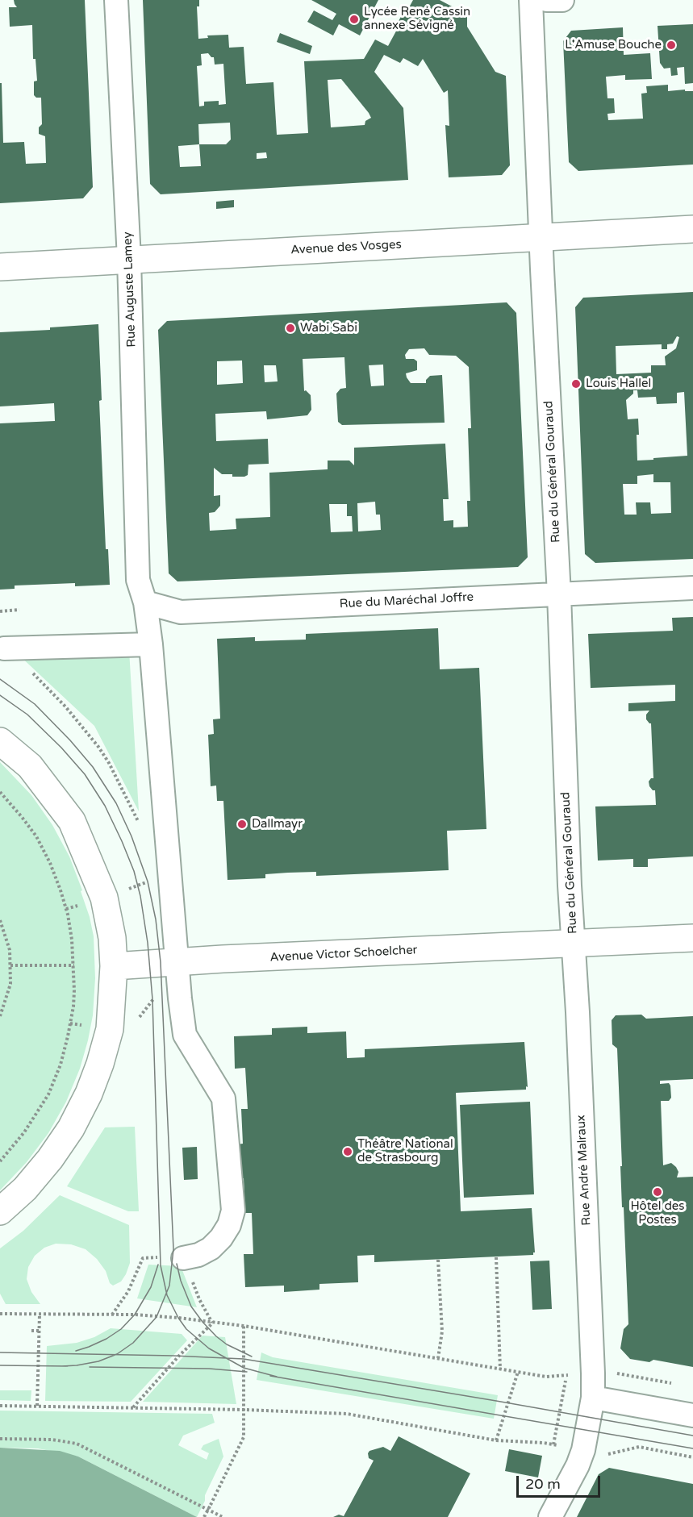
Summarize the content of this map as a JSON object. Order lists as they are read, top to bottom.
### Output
{
  "streets": {
    "street": [
      "Avenue des Vosges",
      "Rue Auguste Lamey",
      "Rue du Général Gouraud",
      "Rue du Maréchal Joffre",
      "Avenue Victor Schoelcher",
      "Rue André Malraux"
    ]
  },
  "crossings": [
    ["Avenue des Vosges", "Rue Auguste Lamey"],
    ["Avenue des Vosges", "Rue du Général Gouraud"],
    ["Rue Auguste Lamey", "Rue du Maréchal Joffre"],
    ["Rue du Général Gouraud", "Rue du Maréchal Joffre"],
    ["Rue du Général Gouraud", "Avenue Victor Schoelcher"],
    ["Rue du Général Gouraud", "Rue André Malraux"],
    ["Avenue Victor Schoelcher", "Rue André Malraux"]
  ],
  "places": [
    "Lycée René Cassin annexe Sévigné",
    "L'Amuse Bouche",
    "Wabi Sabi",
    "Louis Hallel",
    "Dallmayr",
    "Théâtre National de Strasbourg",
    "Hôtel des Postes"
  ],
  "scale_bar": "20 m"
}
